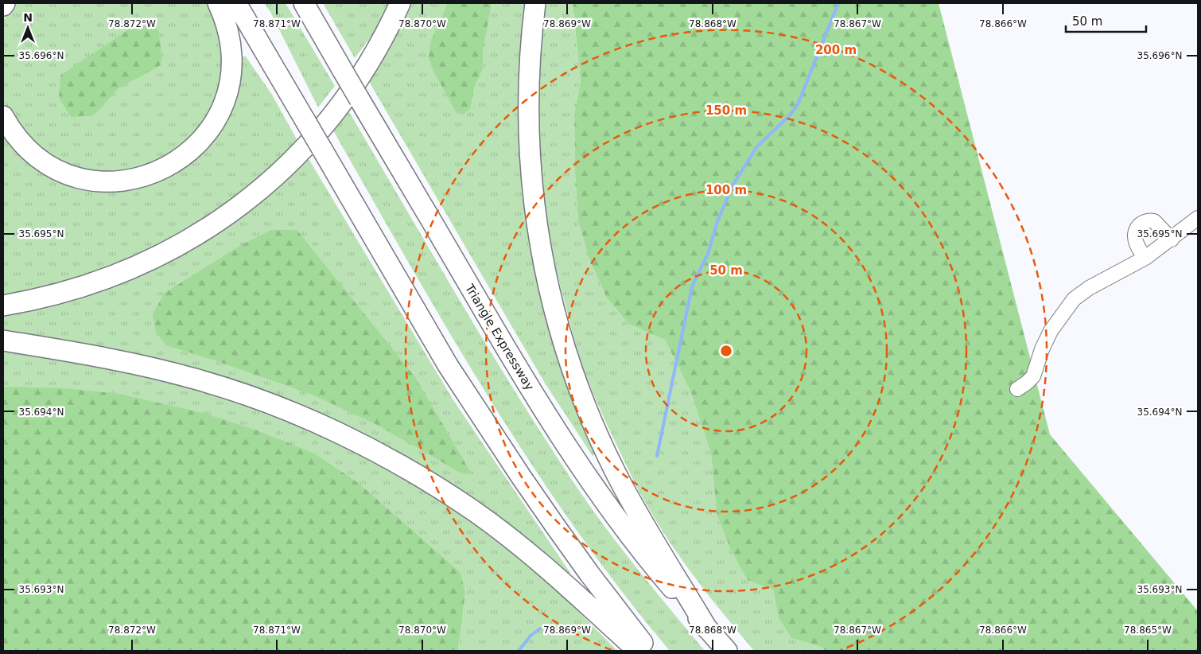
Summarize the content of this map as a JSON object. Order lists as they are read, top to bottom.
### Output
{
  "streets": {
    "highway": ["Triangle Expressway"]
  },
  "scale_bar": "50 m",
  "north": "top",
  "coordinates": [
    "78.872°W",
    "78.871°W",
    "78.870°W",
    "78.869°W",
    "78.868°W",
    "78.867°W",
    "78.866°W",
    "35.696°N",
    "35.695°N",
    "35.694°N",
    "35.693°N",
    "78.865°W"
  ],
  "rings": [
    "200 m",
    "150 m",
    "100 m",
    "50 m"
  ]
}
